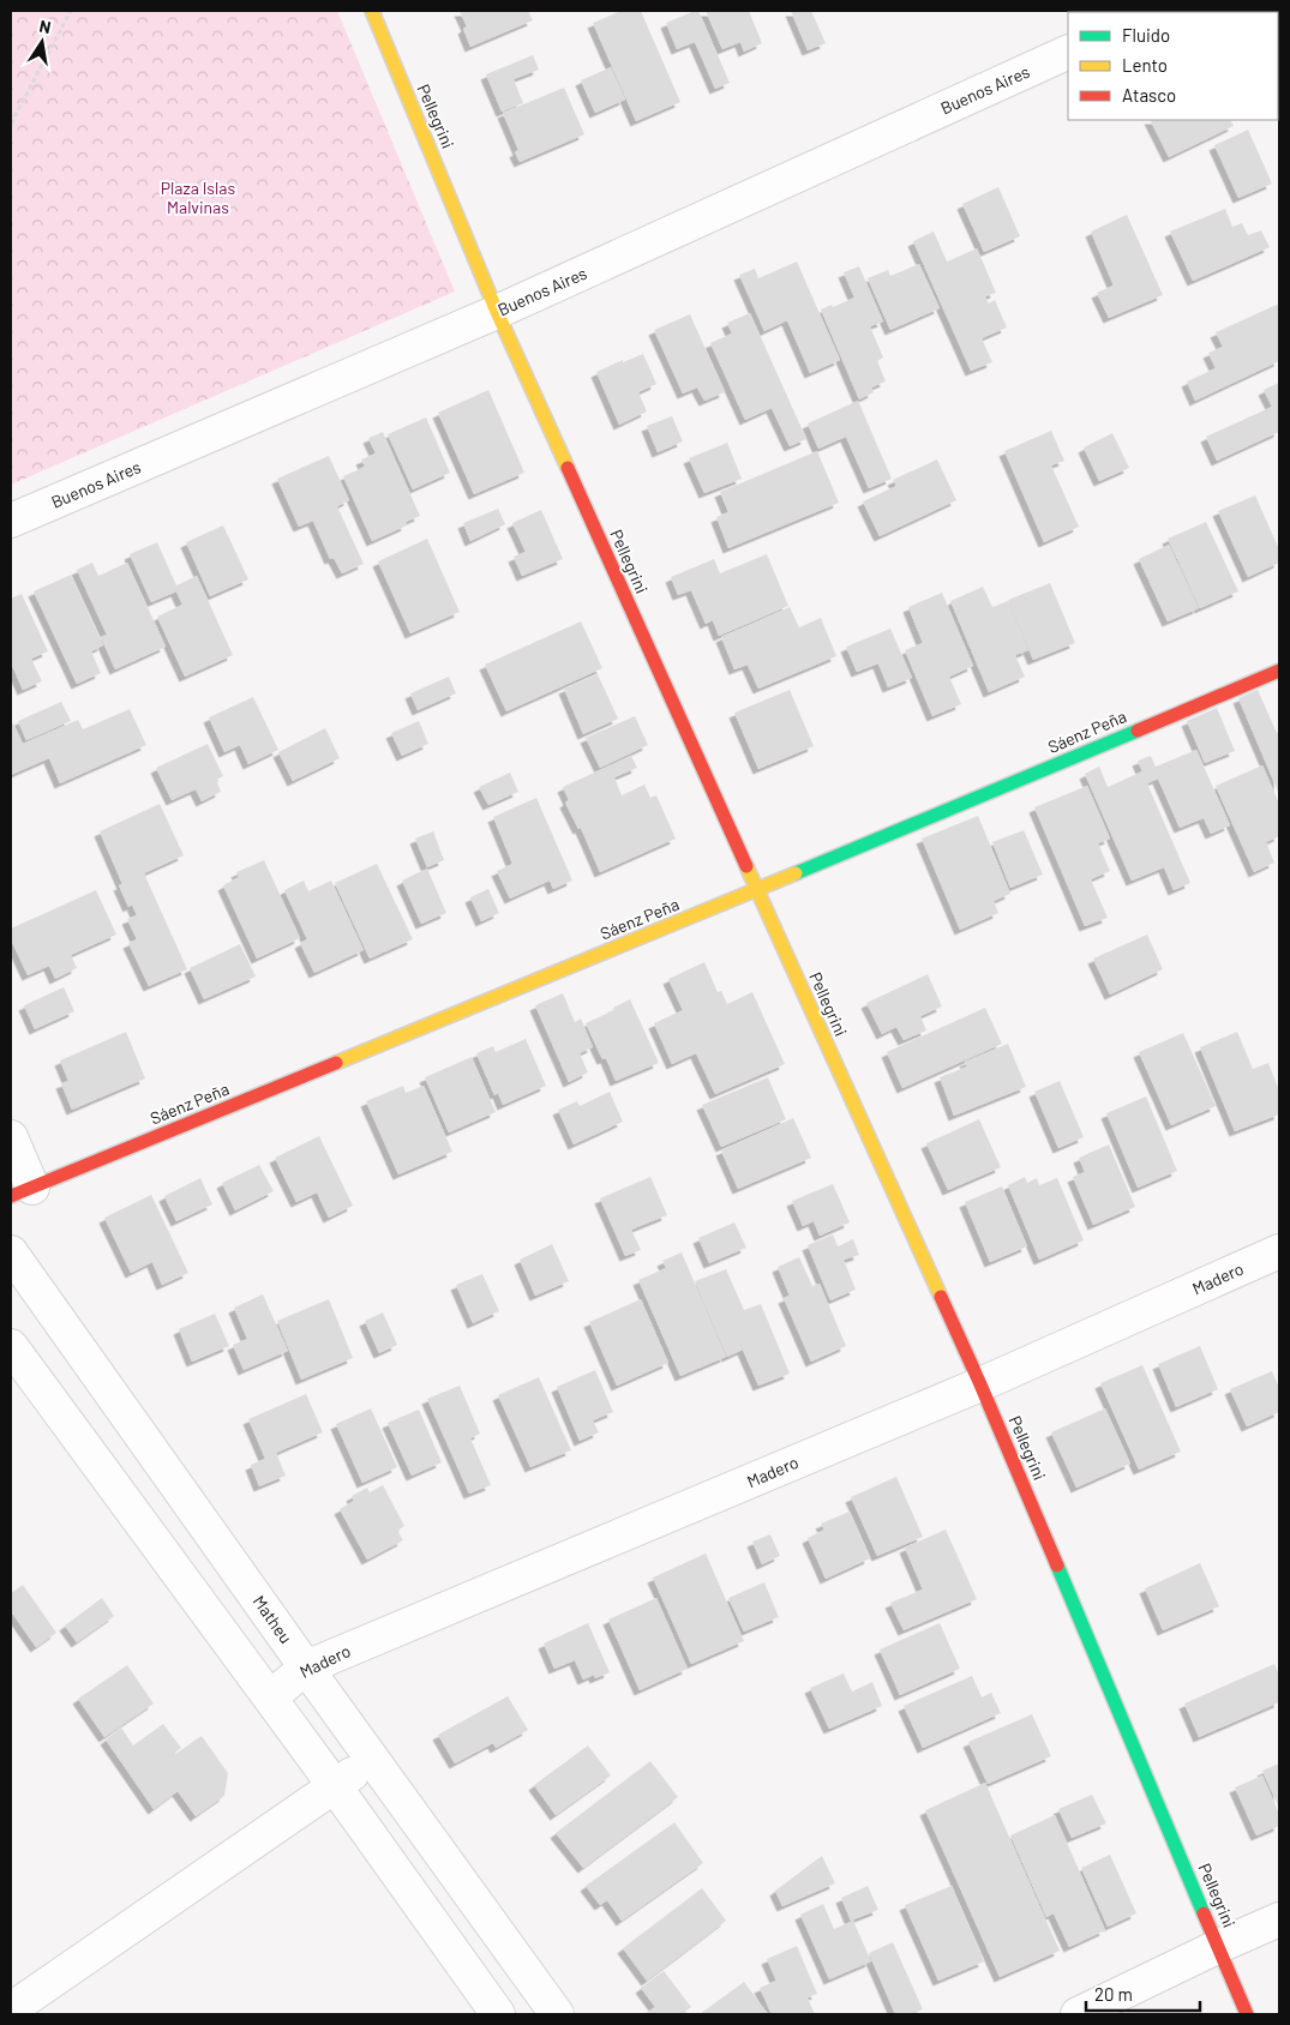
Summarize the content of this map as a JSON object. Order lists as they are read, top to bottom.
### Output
{
  "streets": {
    "street": [
      "Buenos Aires",
      "Pellegrini",
      "Sáenz Peña",
      "Madero",
      "Matheu"
    ]
  },
  "crossings": [
    ["Buenos Aires", "Pellegrini"],
    ["Pellegrini", "Sáenz Peña"],
    ["Pellegrini", "Madero"],
    ["Madero", "Matheu"]
  ],
  "parks": ["Plaza Islas Malvinas"],
  "legend": ["Fluido", "Lento", "Atasco"],
  "scale_bar": "20 m",
  "north": "top"
}
